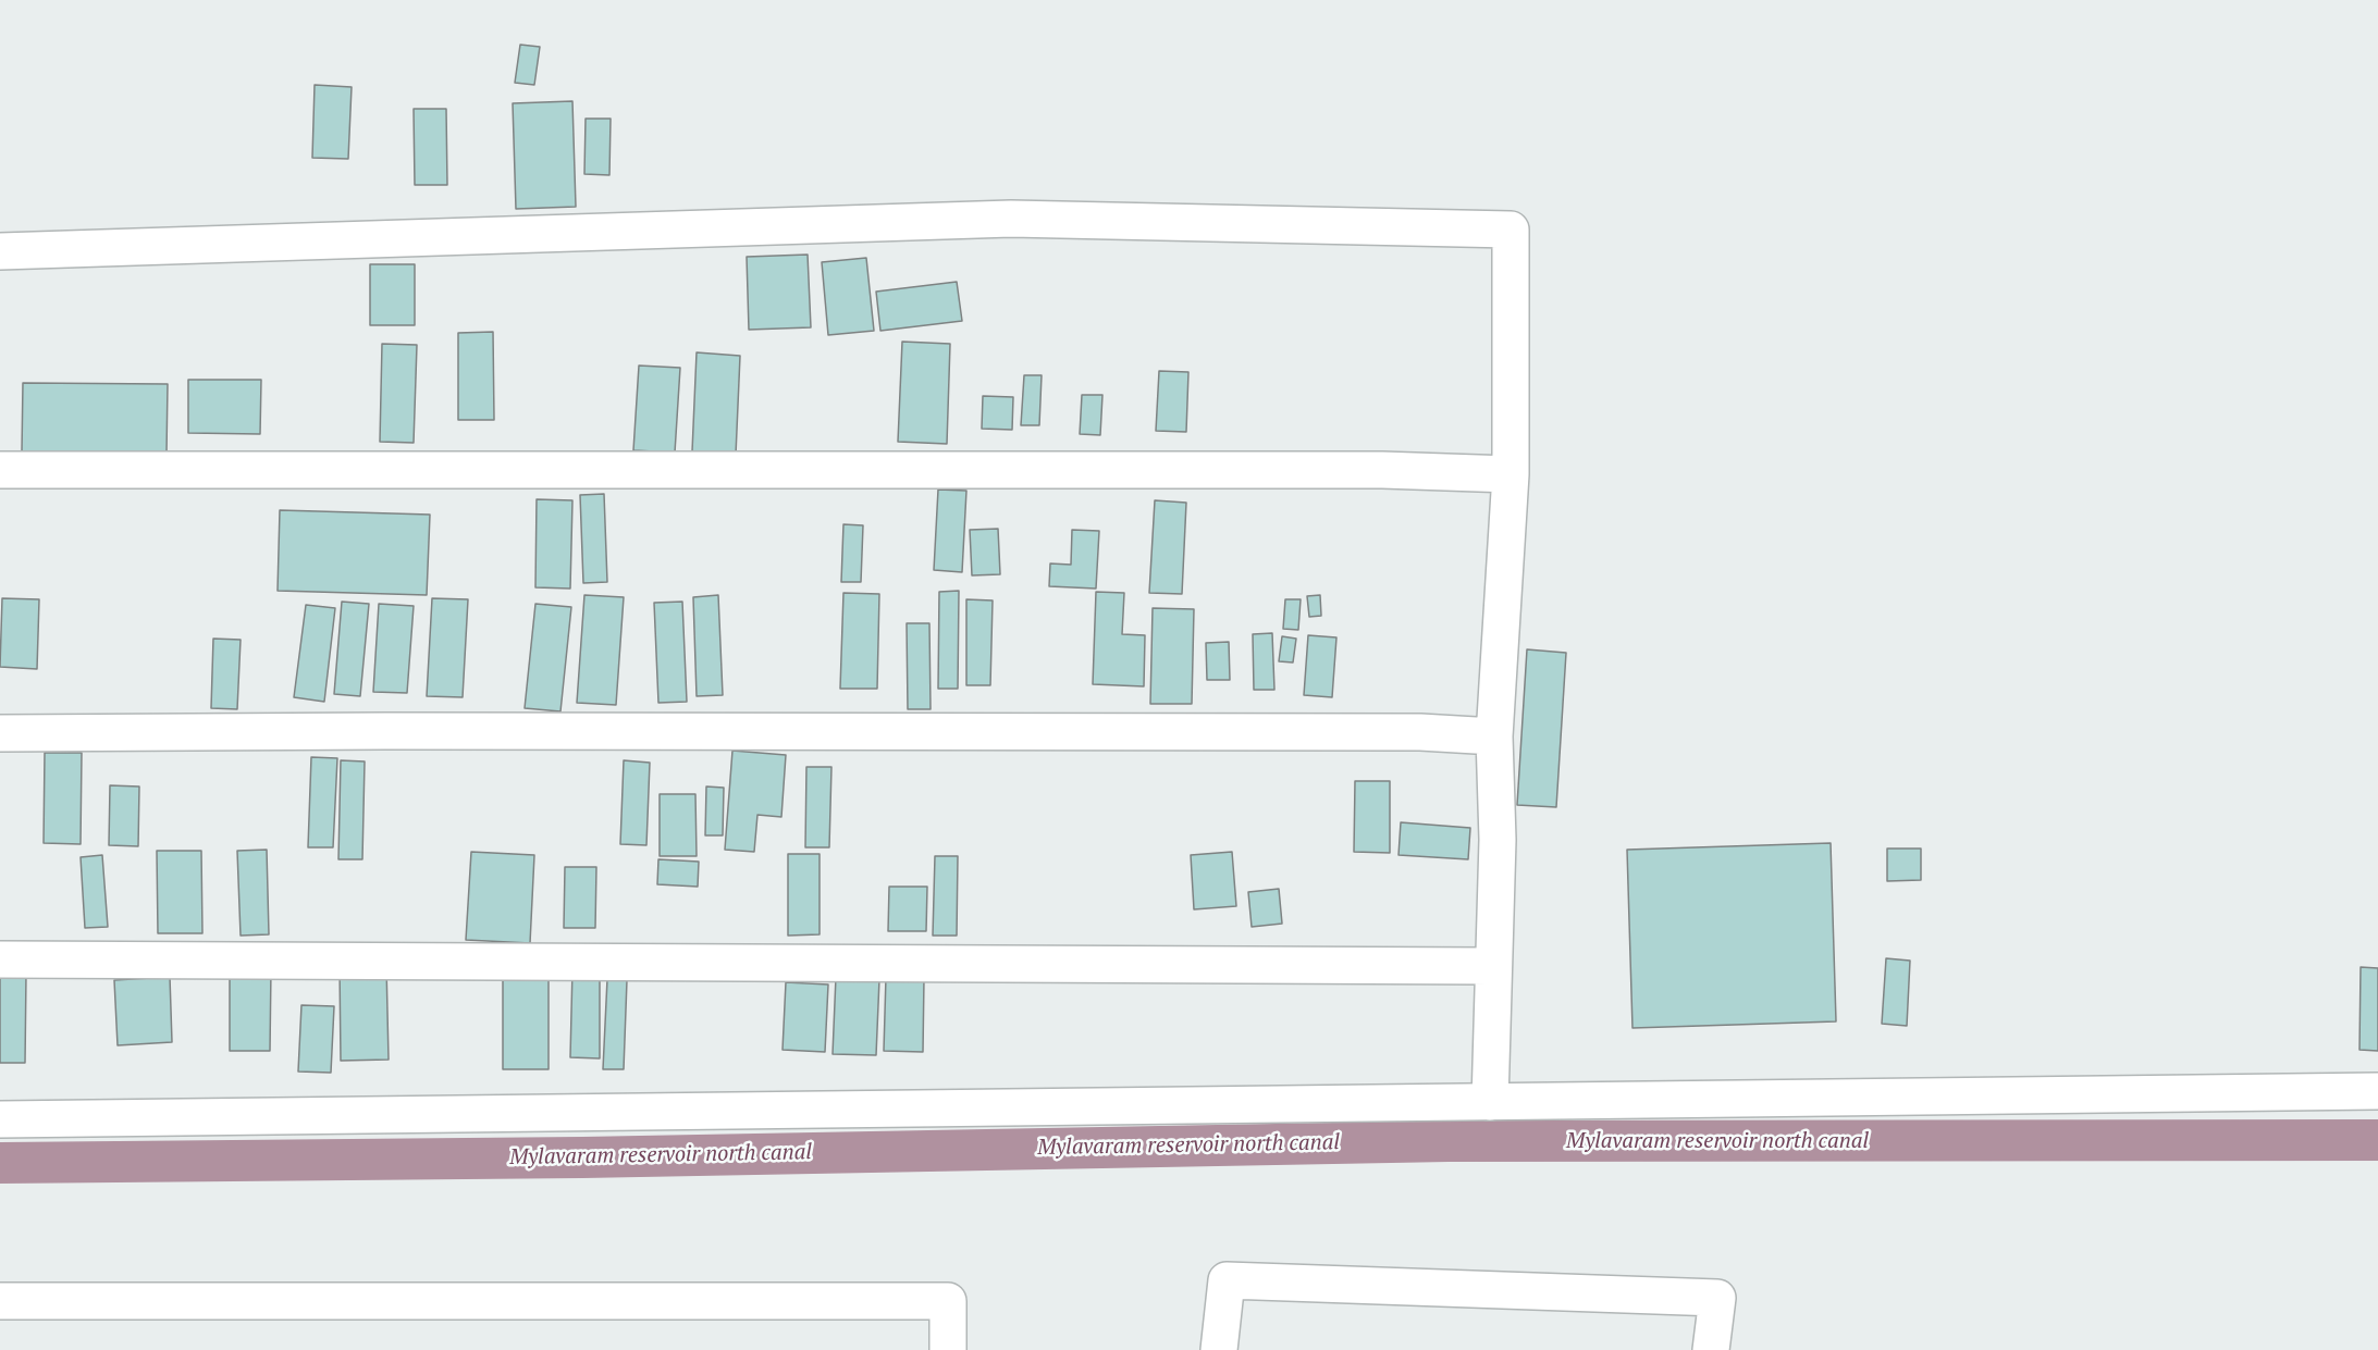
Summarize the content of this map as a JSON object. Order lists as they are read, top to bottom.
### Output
{
  "water": ["Mylavaram reservoir north canal"]
}
